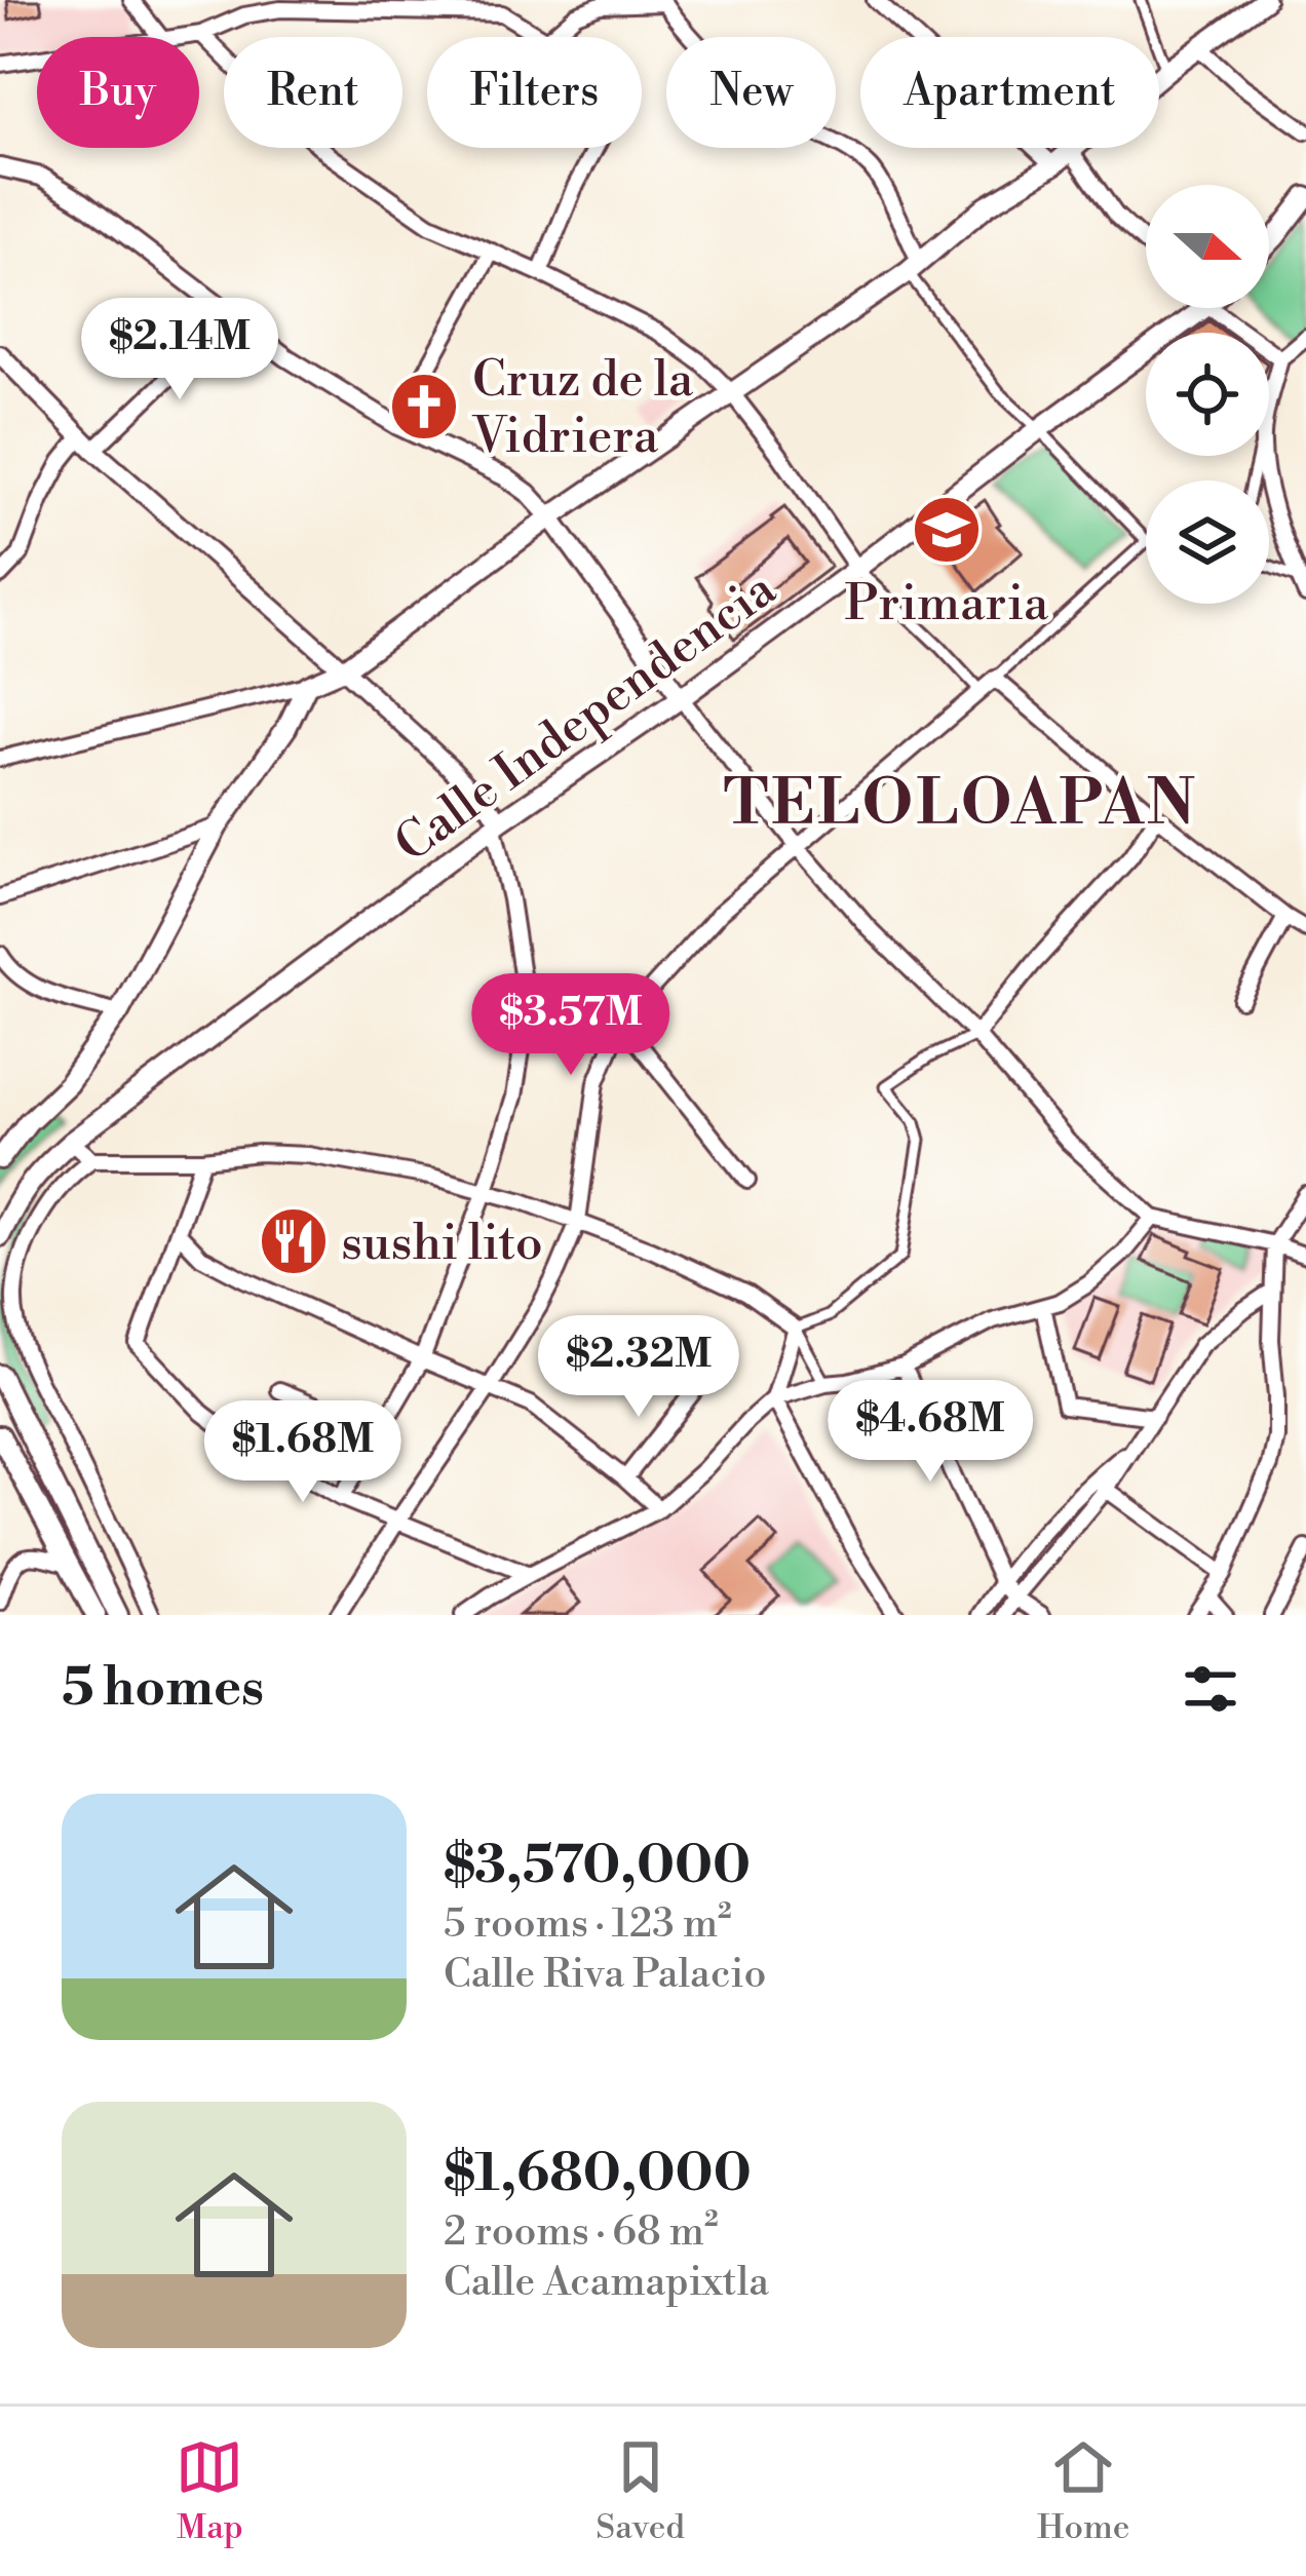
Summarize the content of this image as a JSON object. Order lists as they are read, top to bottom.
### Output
{
  "streets": {
    "main road": ["Calle Independencia"]
  },
  "districts": ["TELOLOAPAN"],
  "places": {
    "church": ["Cruz de la Vidriera"],
    "school or university": ["Primaria"],
    "restaurant": ["sushi lito"]
  },
  "north": "right",
  "page": {
    "chip": [
      "Buy",
      "Rent",
      "Filters",
      "New",
      "Apartment"
    ],
    "price": [
      "$2.14M",
      "$3.57M",
      "$2.32M",
      "$4.68M",
      "$1.68M"
    ],
    "heading": "5 homes",
    "list": [
      {
        "name": "$3,570,000",
        "note": "5 rooms · 123 m² · Calle Riva Palacio"
      },
      {
        "name": "$1,680,000",
        "note": "2 rooms · 68 m² · Calle Acamapixtla"
      }
    ],
    "tabs": ["Map", "Saved", "Home"]
  }
}
